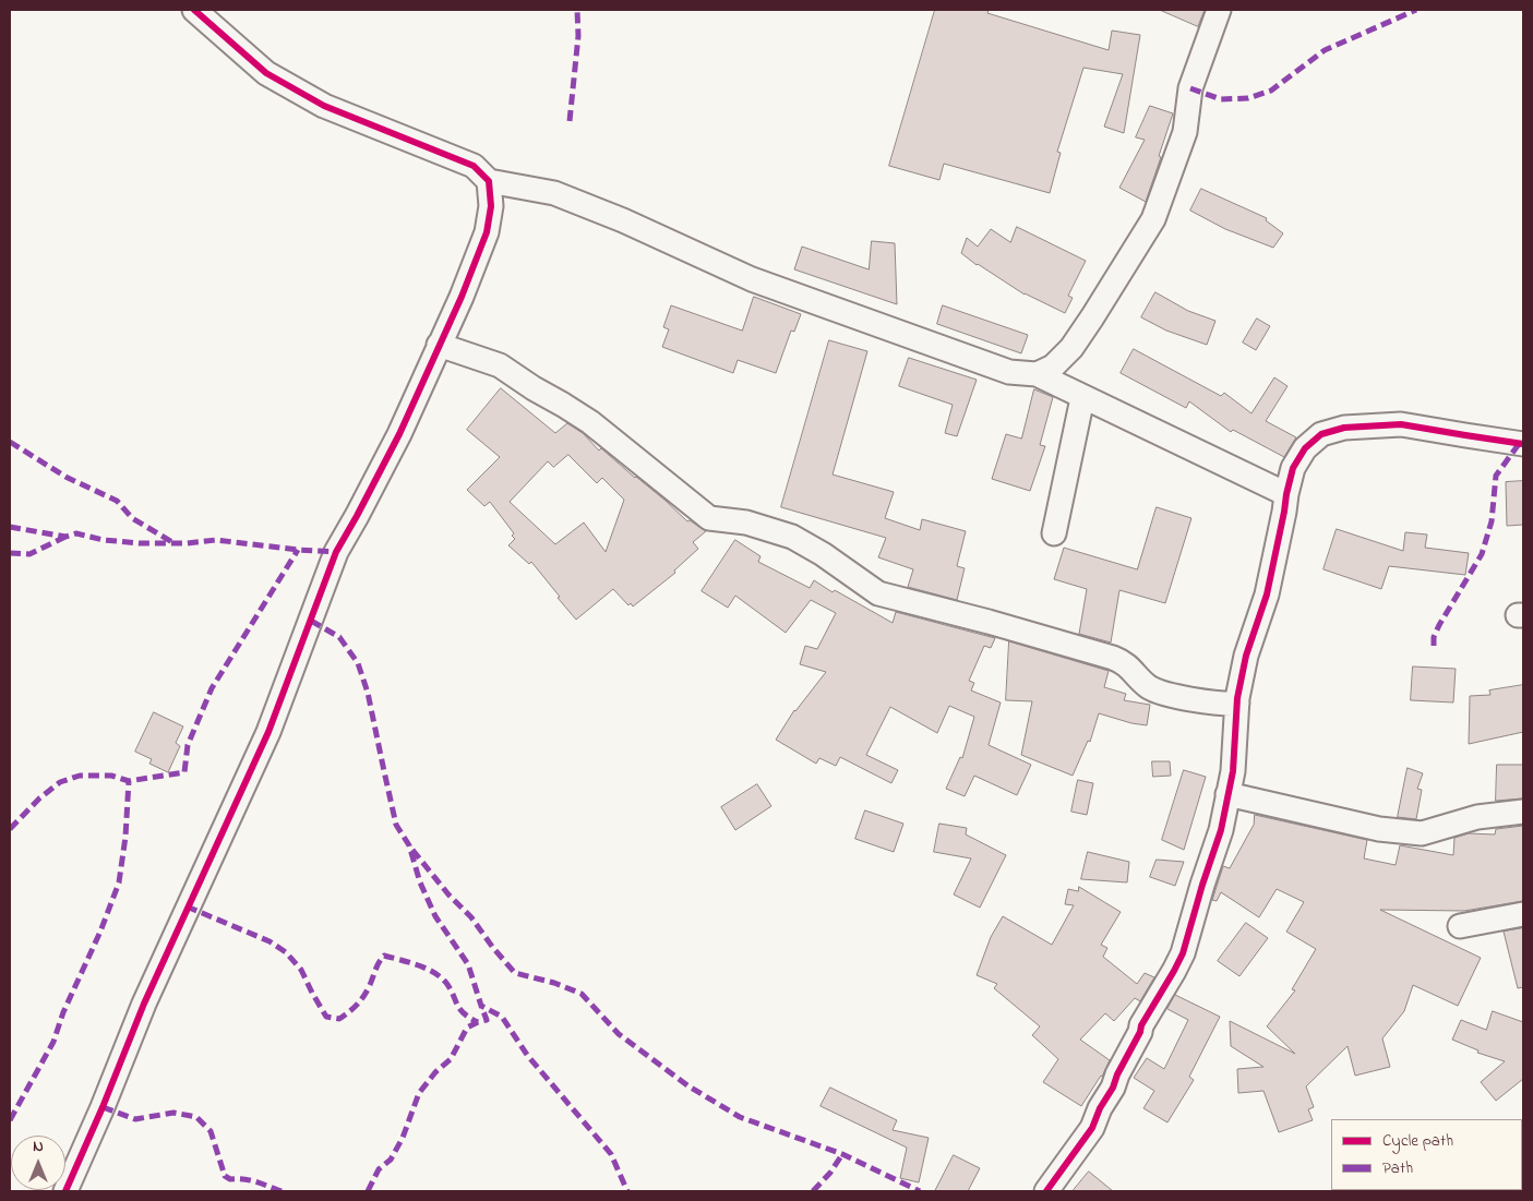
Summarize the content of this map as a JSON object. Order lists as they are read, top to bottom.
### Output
{
  "legend": ["Cycle path", "Path"],
  "north": "top"
}
